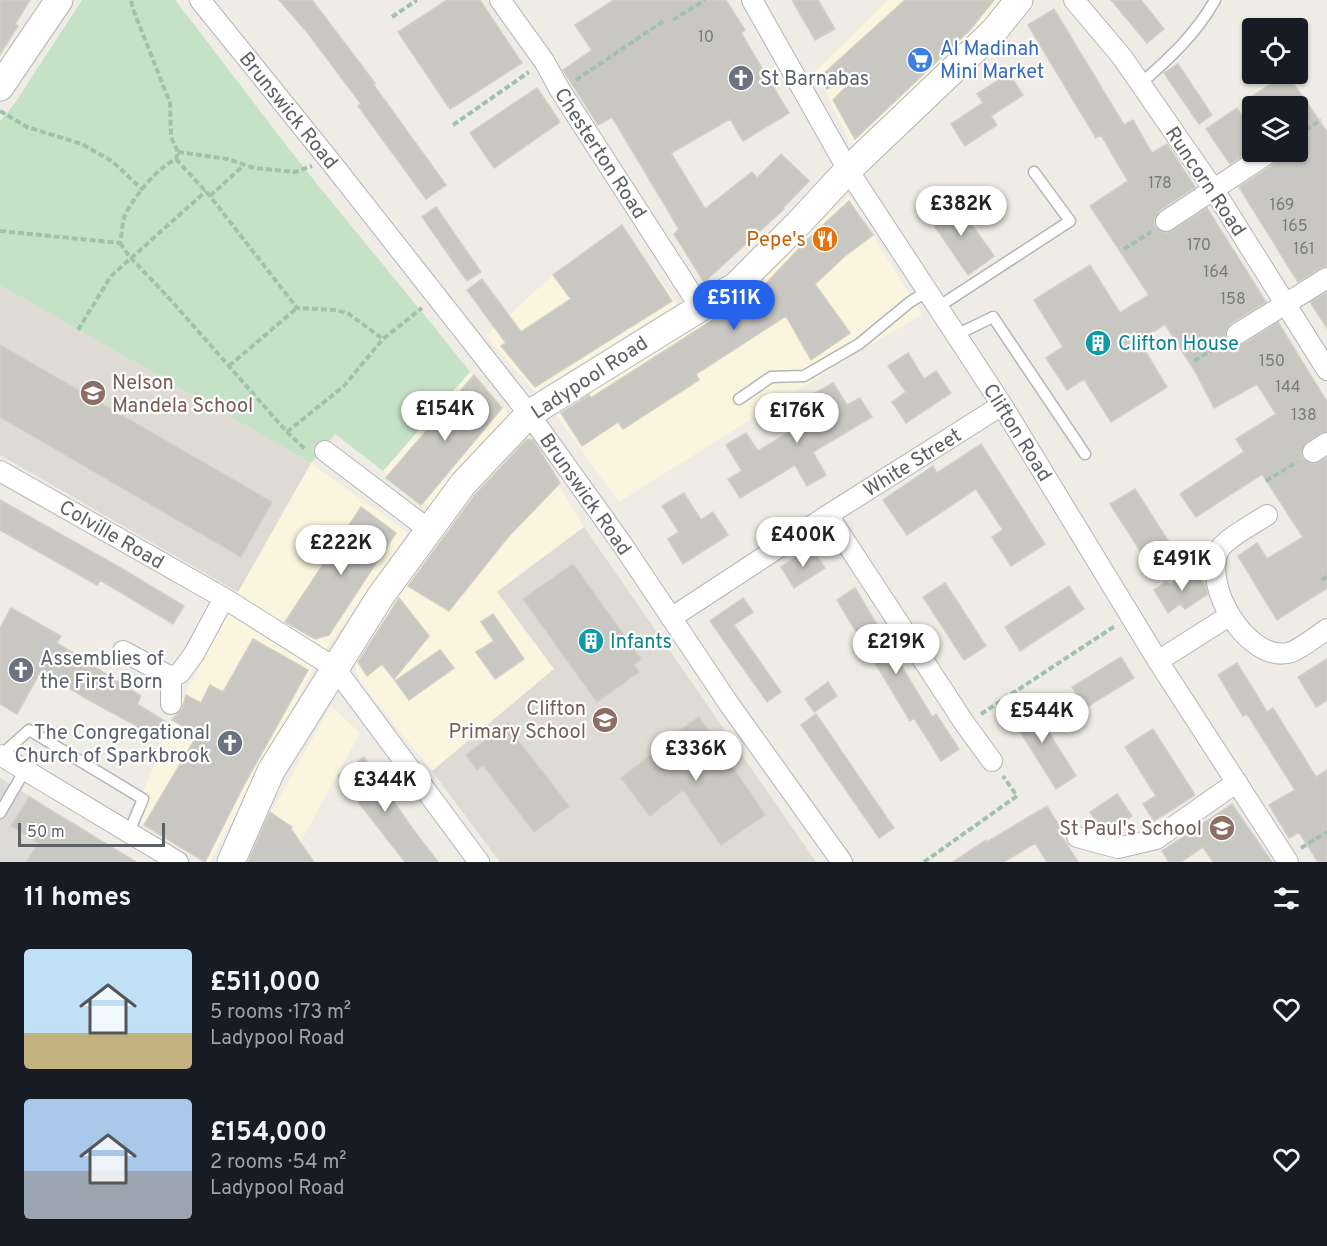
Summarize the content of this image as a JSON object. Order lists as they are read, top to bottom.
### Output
{
  "streets": {
    "street": [
      "Brunswick Road",
      "Chesterton Road",
      "Runcorn Road",
      "Ladypool Road",
      "Clifton Road",
      "White Street",
      "Colville Road"
    ]
  },
  "crossings": [
    ["Brunswick Road", "Ladypool Road"],
    ["Brunswick Road", "White Street"],
    ["Chesterton Road", "Ladypool Road"],
    ["Ladypool Road", "Clifton Road"],
    ["Ladypool Road", "Colville Road"],
    ["Clifton Road", "White Street"]
  ],
  "places": {
    "supermarket": ["Al Madinah Mini Market"],
    "church": ["St Barnabas", "Assemblies of the First Born", "The Congregational Church of Sparkbrook"],
    "restaurant": ["Pepe's"],
    "building": ["Clifton House", "Infants"],
    "school or university": ["Nelson Mandela School", "Clifton Primary School", "St Paul's School"]
  },
  "house_numbers": [
    "10",
    "178",
    "169",
    "165",
    "170",
    "161",
    "164",
    "158",
    "150",
    "144",
    "138"
  ],
  "scale_bar": "50 m",
  "page": {
    "price": [
      "£382K",
      "£511K",
      "£154K",
      "£176K",
      "£400K",
      "£222K",
      "£491K",
      "£219K",
      "£544K",
      "£336K",
      "£344K"
    ],
    "scale": "50 m",
    "heading": "11 homes",
    "list": [
      {
        "name": "£511,000",
        "note": "5 rooms · 173 m² · Ladypool Road"
      },
      {
        "name": "£154,000",
        "note": "2 rooms · 54 m² · Ladypool Road"
      }
    ]
  }
}
